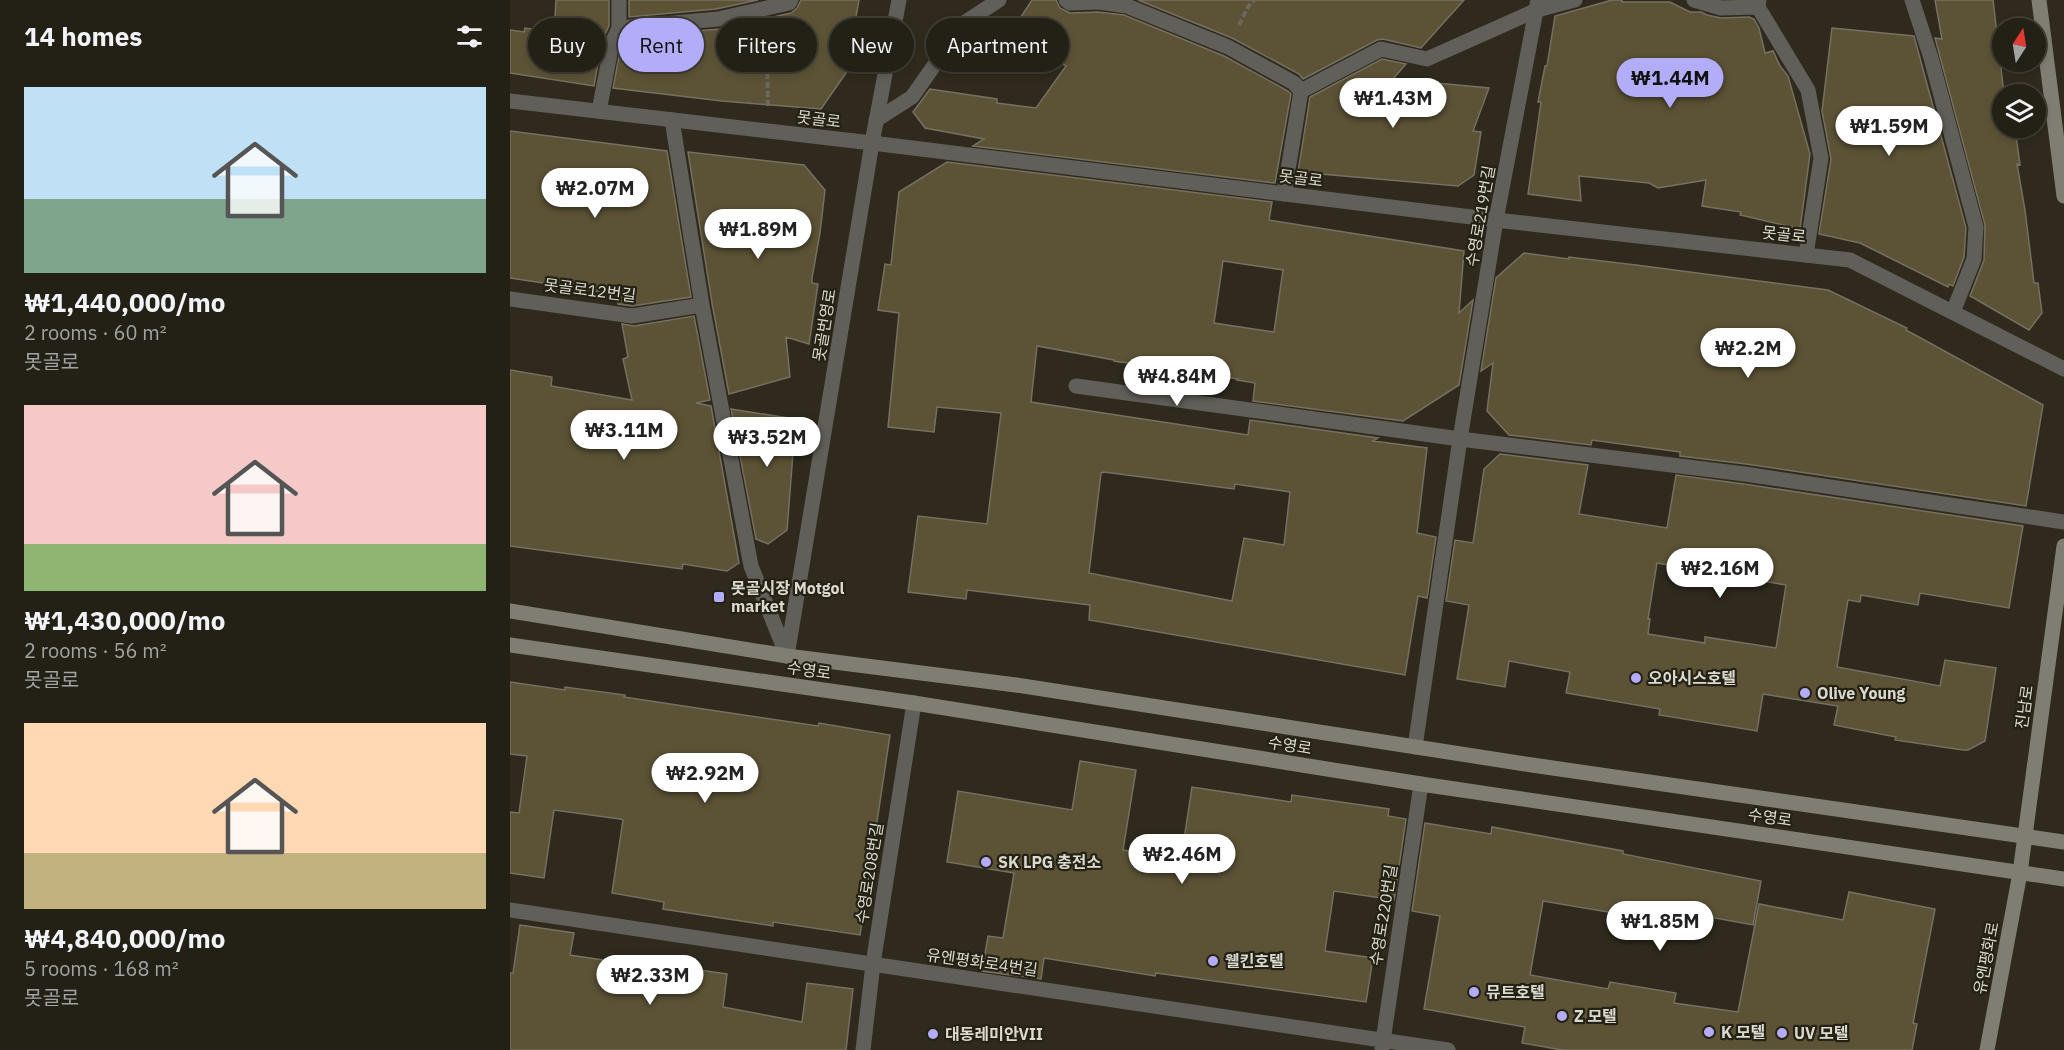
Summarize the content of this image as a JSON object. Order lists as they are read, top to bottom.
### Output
{
  "streets": {
    "main road": ["수영로", "진남로", "유엔평화로"],
    "street": [
      "못골로",
      "수영로219번길",
      "못골로12번길",
      "못골번영로",
      "수영로208번길",
      "수영로220번길",
      "유엔평화로4번길"
    ]
  },
  "crossings": [
    ["못골로", "수영로219번길"],
    ["못골로", "못골번영로"],
    ["못골로", "수영로"],
    ["수영로219번길", "수영로"],
    ["못골로12번길", "수영로"],
    ["못골번영로", "수영로"],
    ["수영로", "진남로"],
    ["수영로", "수영로208번길"],
    ["수영로", "수영로220번길"],
    ["수영로", "유엔평화로"],
    ["진남로", "유엔평화로"],
    ["수영로208번길", "유엔평화로4번길"],
    ["수영로220번길", "유엔평화로4번길"]
  ],
  "places": {
    "transit": ["못골시장 Motgol market"],
    "other": [
      "오아시스호텔",
      "Olive Young",
      "SK LPG 충전소",
      "웰킨호텔",
      "뮤트호텔",
      "Z 모텔",
      "K 모텔",
      "UV 모텔",
      "대동레미안VII"
    ]
  },
  "north": "top",
  "page": {
    "heading": "14 homes",
    "chip": [
      "Buy",
      "Rent",
      "Filters",
      "New",
      "Apartment"
    ],
    "price": [
      "₩1.44M",
      "₩1.43M",
      "₩1.59M",
      "₩2.07M",
      "₩1.89M",
      "₩2.2M",
      "₩4.84M",
      "₩3.11M",
      "₩3.52M",
      "₩2.16M",
      "₩2.92M",
      "₩2.46M",
      "₩1.85M",
      "₩2.33M"
    ],
    "list": [
      {
        "name": "₩1,440,000/mo",
        "note": "2 rooms · 60 m² · 못골로"
      },
      {
        "name": "₩1,430,000/mo",
        "note": "2 rooms · 56 m² · 못골로"
      },
      {
        "name": "₩4,840,000/mo",
        "note": "5 rooms · 168 m² · 못골로"
      }
    ]
  }
}
